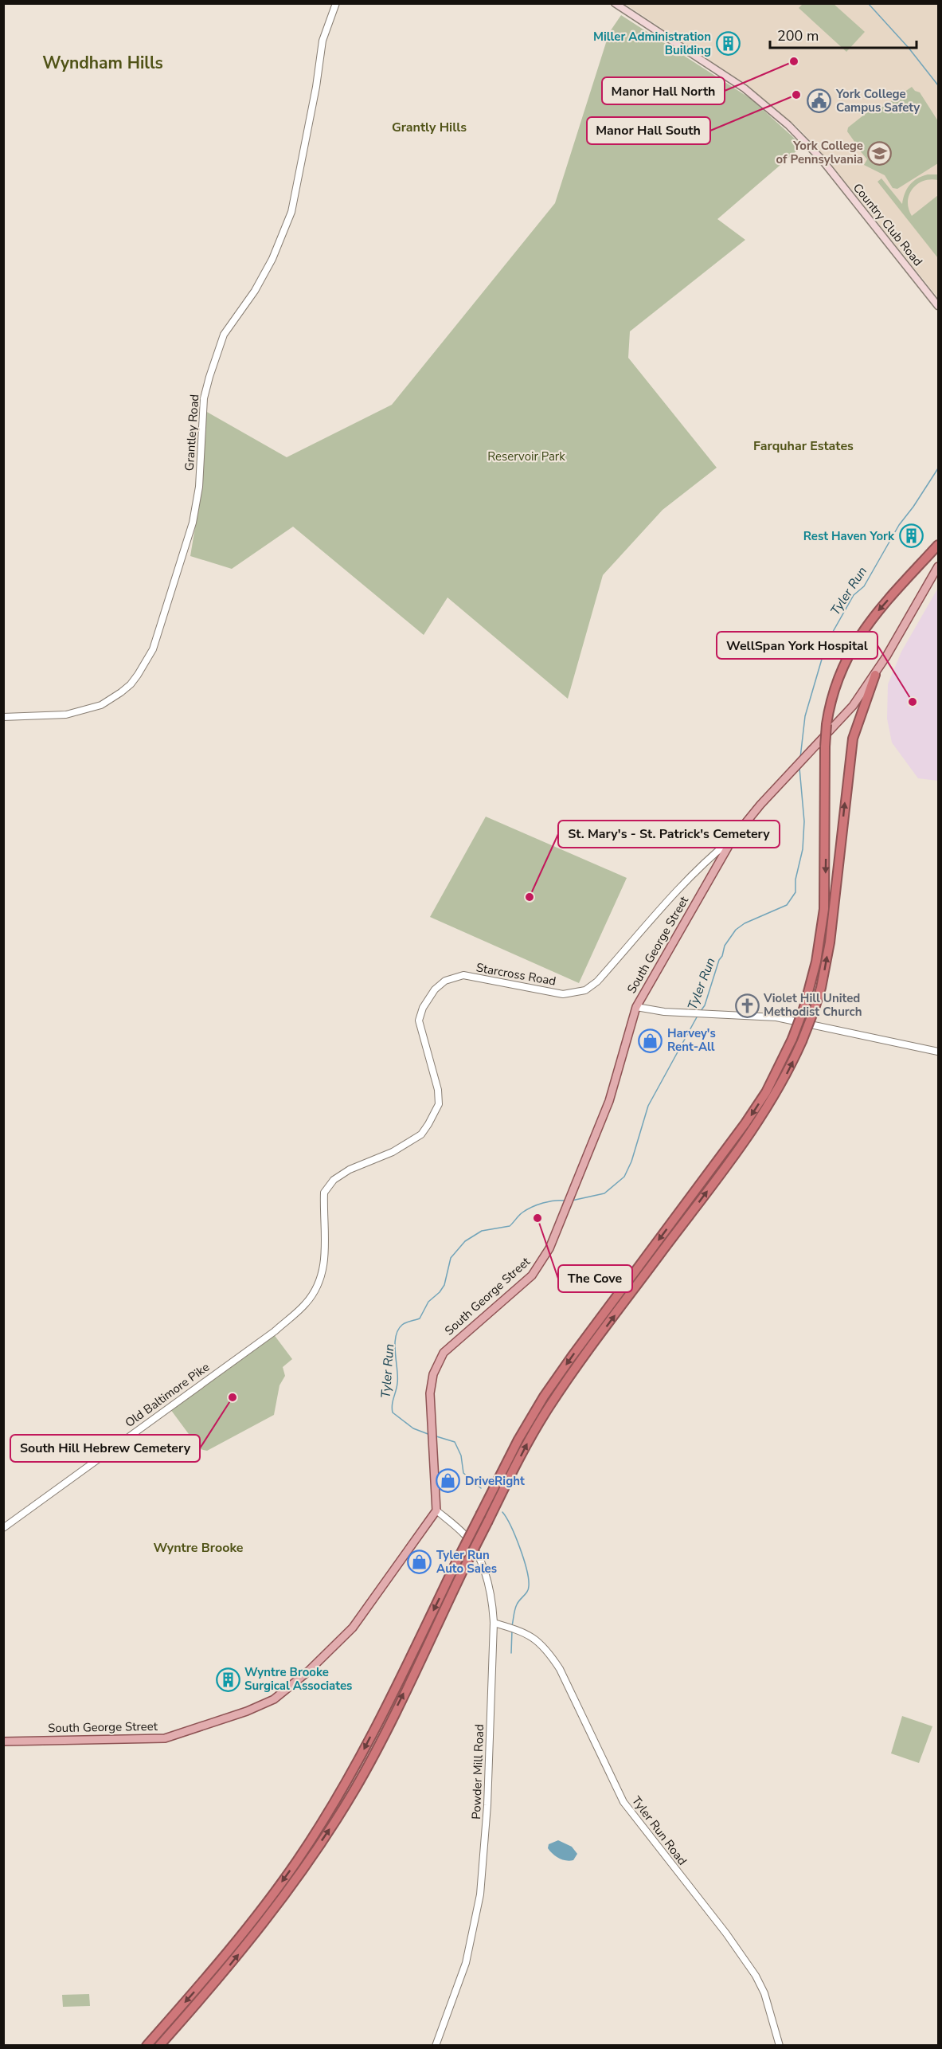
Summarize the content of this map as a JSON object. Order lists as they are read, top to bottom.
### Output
{
  "streets": {
    "main road": ["Country Club Road", "South George Street"],
    "street": [
      "Grantley Road",
      "Starcross Road",
      "Old Baltimore Pike",
      "Powder Mill Road",
      "Tyler Run Road"
    ]
  },
  "crossings": [
    ["South George Street", "Starcross Road"],
    ["South George Street", "Powder Mill Road"],
    ["Starcross Road", "Old Baltimore Pike"],
    ["Powder Mill Road", "Tyler Run Road"]
  ],
  "districts": [
    "Wyndham Hills",
    "Grantly Hills",
    "Farquhar Estates",
    "Wyntre Brooke"
  ],
  "water": ["Tyler Run"],
  "parks": ["Reservoir Park"],
  "places": {
    "building": ["Miller Administration Building", "Rest Haven York", "Wyntre Brooke Surgical Associates"],
    "other": [
      "Manor Hall North",
      "Manor Hall South",
      "WellSpan York Hospital",
      "St. Mary's - St. Patrick's Cemetery",
      "The Cove",
      "South Hill Hebrew Cemetery"
    ],
    "public building": ["York College Campus Safety"],
    "school or university": ["York College of Pennsylvania"],
    "church": ["Violet Hill United Methodist Church"],
    "shop": ["Harvey's Rent-All", "DriveRight", "Tyler Run Auto Sales"]
  },
  "scale_bar": "200 m"
}
